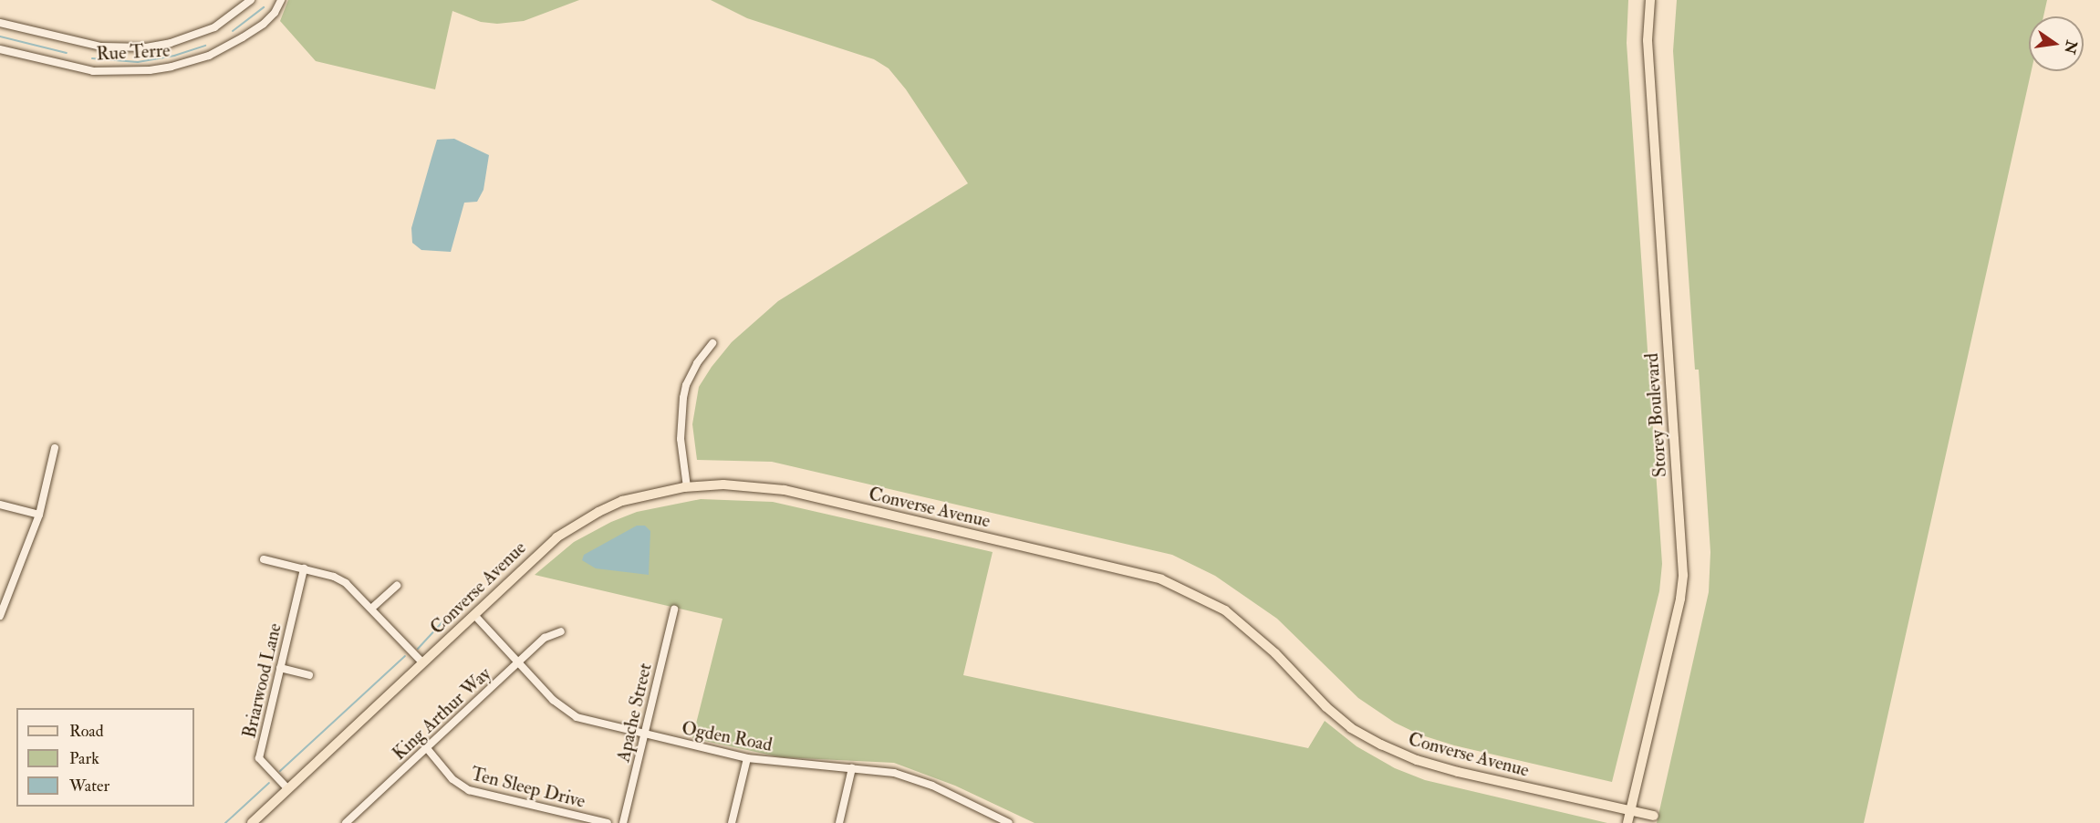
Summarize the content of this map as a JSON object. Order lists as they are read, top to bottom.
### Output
{
  "streets": {
    "main road": ["Storey Boulevard", "Converse Avenue"],
    "street": [
      "Rue Terre",
      "Briarwood Lane",
      "Apache Street",
      "King Arthur Way",
      "Ogden Road",
      "Ten Sleep Drive"
    ]
  },
  "crossings": [
    ["Storey Boulevard", "Converse Avenue"],
    ["Converse Avenue", "Briarwood Lane"],
    ["Converse Avenue", "Ogden Road"],
    ["Apache Street", "Ogden Road"],
    ["King Arthur Way", "Ogden Road"],
    ["King Arthur Way", "Ten Sleep Drive"]
  ],
  "legend": ["Road", "Park", "Water"],
  "north": "right"
}
